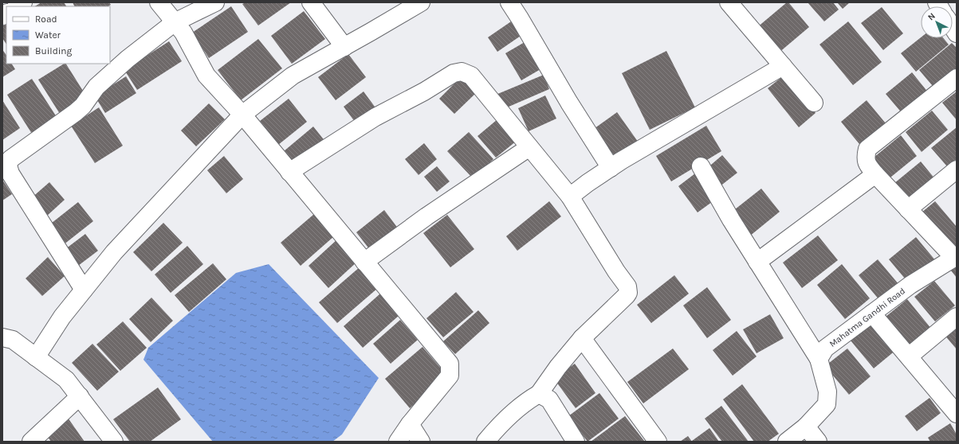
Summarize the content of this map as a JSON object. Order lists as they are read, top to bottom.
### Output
{
  "streets": {
    "street": ["Mahatma Gandhi Road"]
  },
  "legend": ["Road", "Water", "Building"],
  "north": "top left"
}
